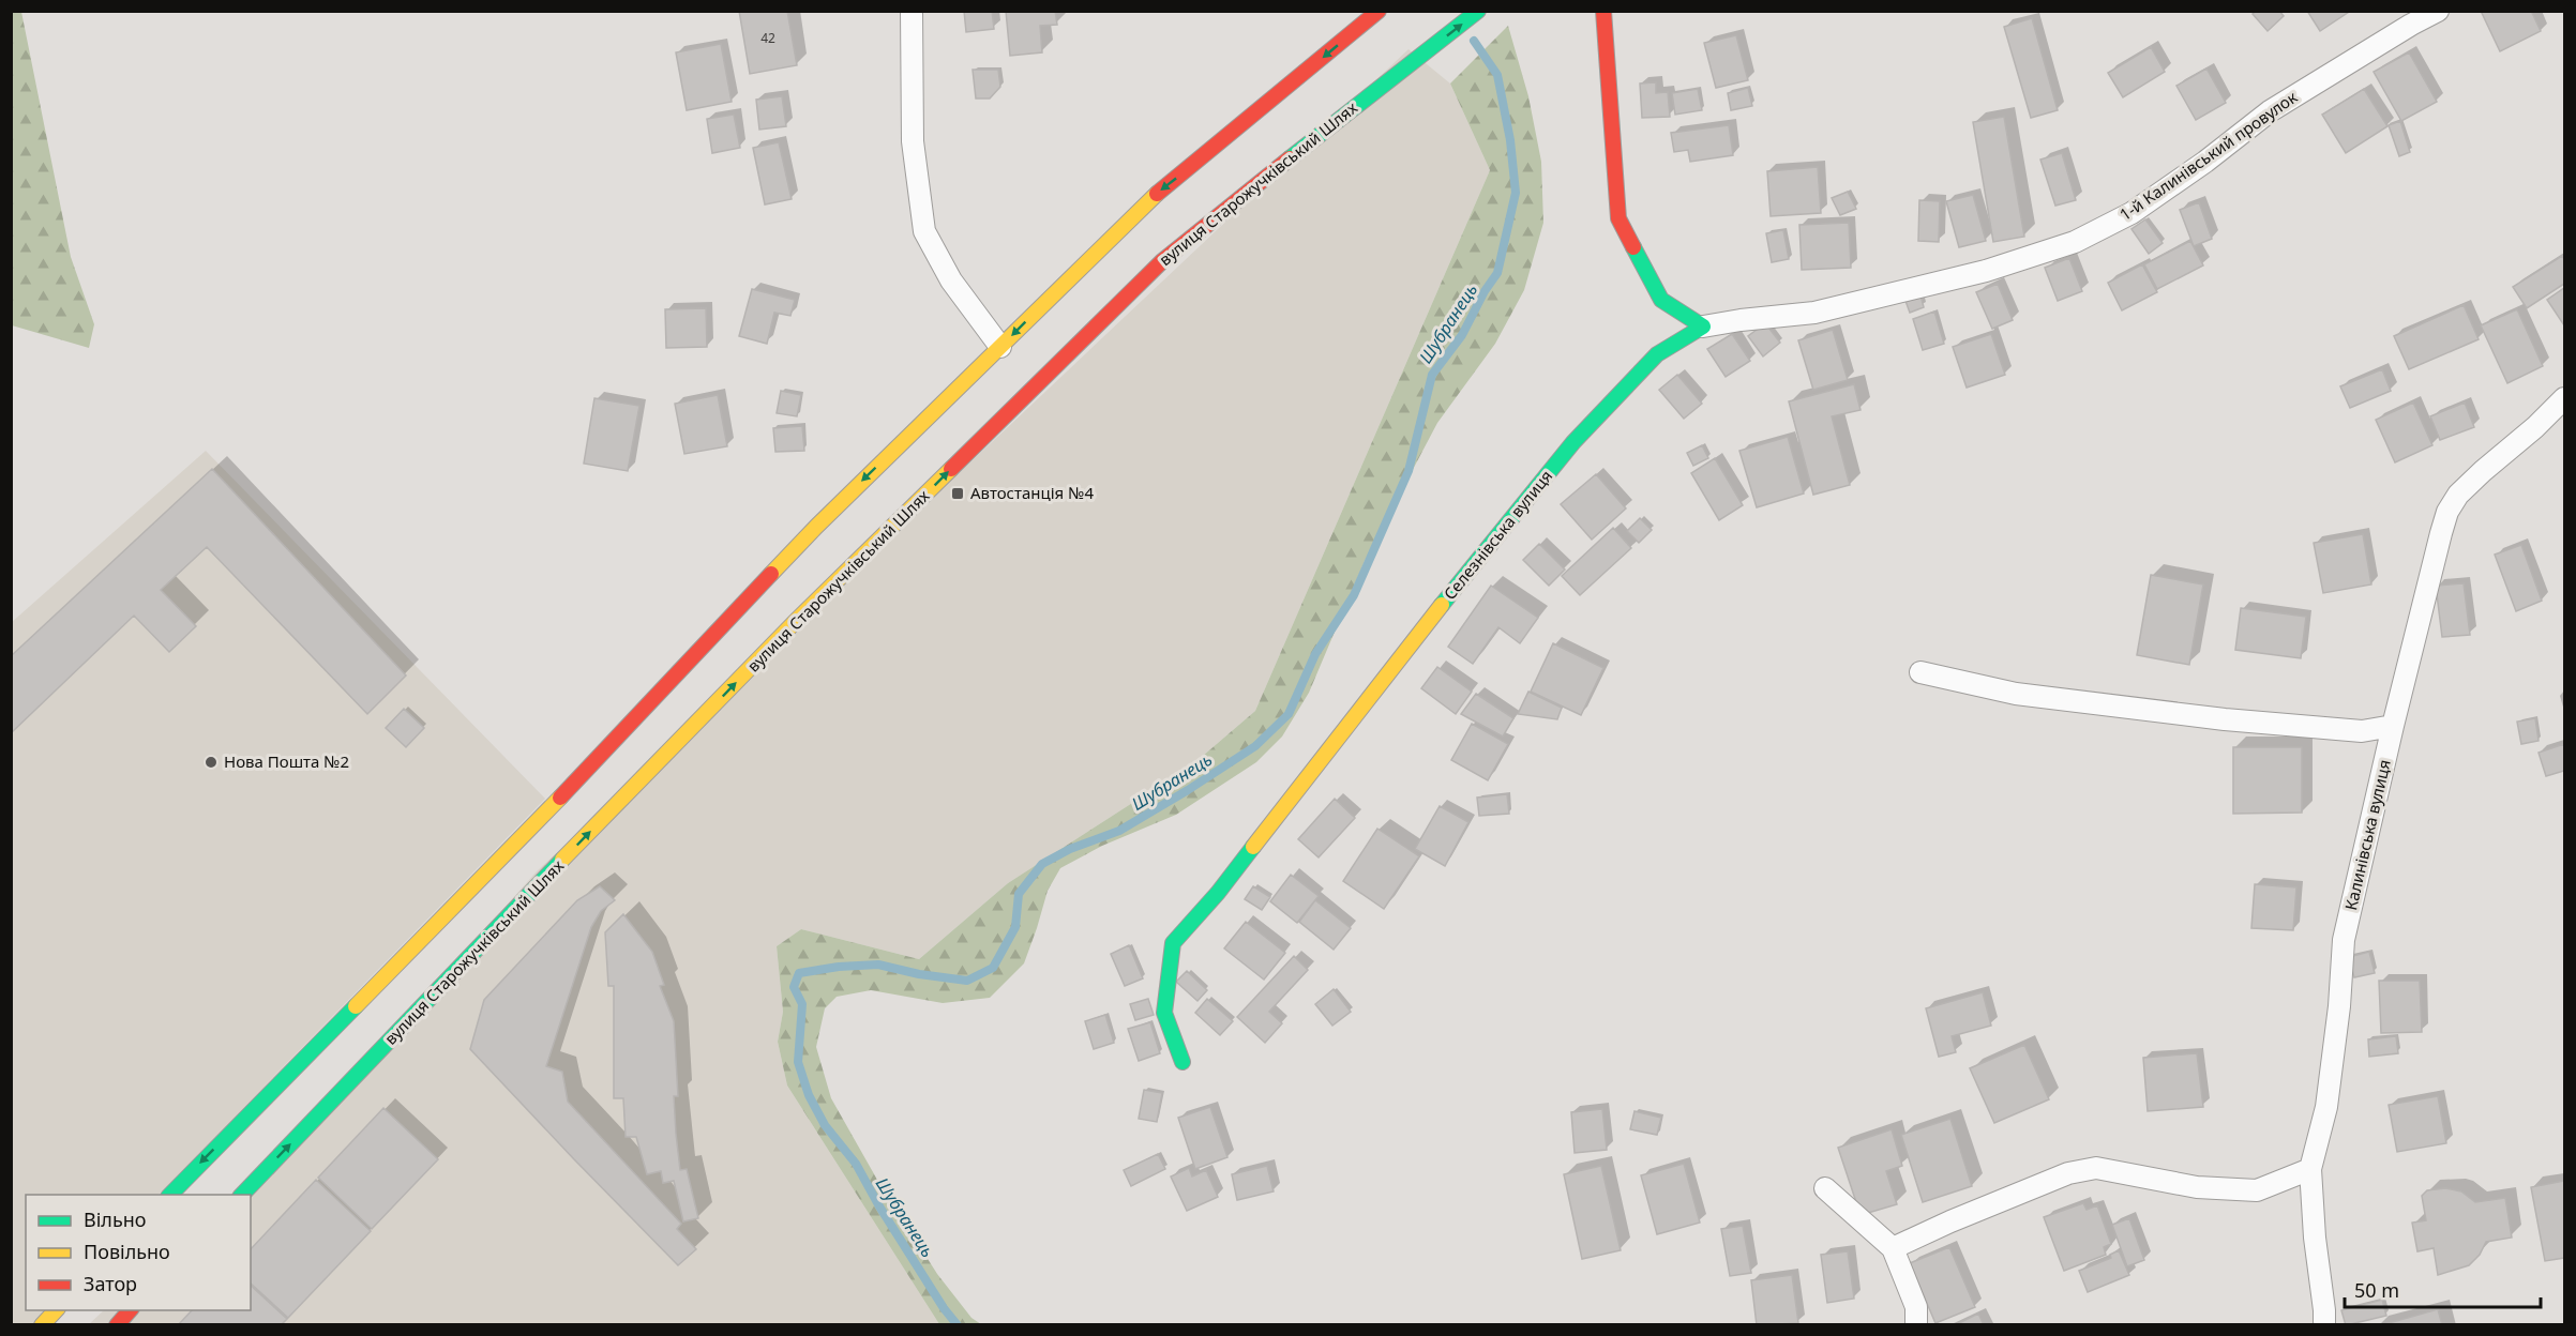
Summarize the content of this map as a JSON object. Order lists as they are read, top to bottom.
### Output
{
  "streets": {
    "main road": ["вулиця Старожучківський Шлях", "Селезнівська вулиця"],
    "street": ["1-й Калинівський провулок", "Калинівська вулиця"]
  },
  "crossings": [
    ["1-й Калинівський провулок", "Селезнівська вулиця"]
  ],
  "water": ["Шубранець"],
  "places": {
    "transit": ["Автостанція №4"],
    "other": ["Нова Пошта №2"]
  },
  "house_numbers": ["42"],
  "legend": ["Вільно", "Повільно", "Затор"],
  "scale_bar": "50 m"
}
